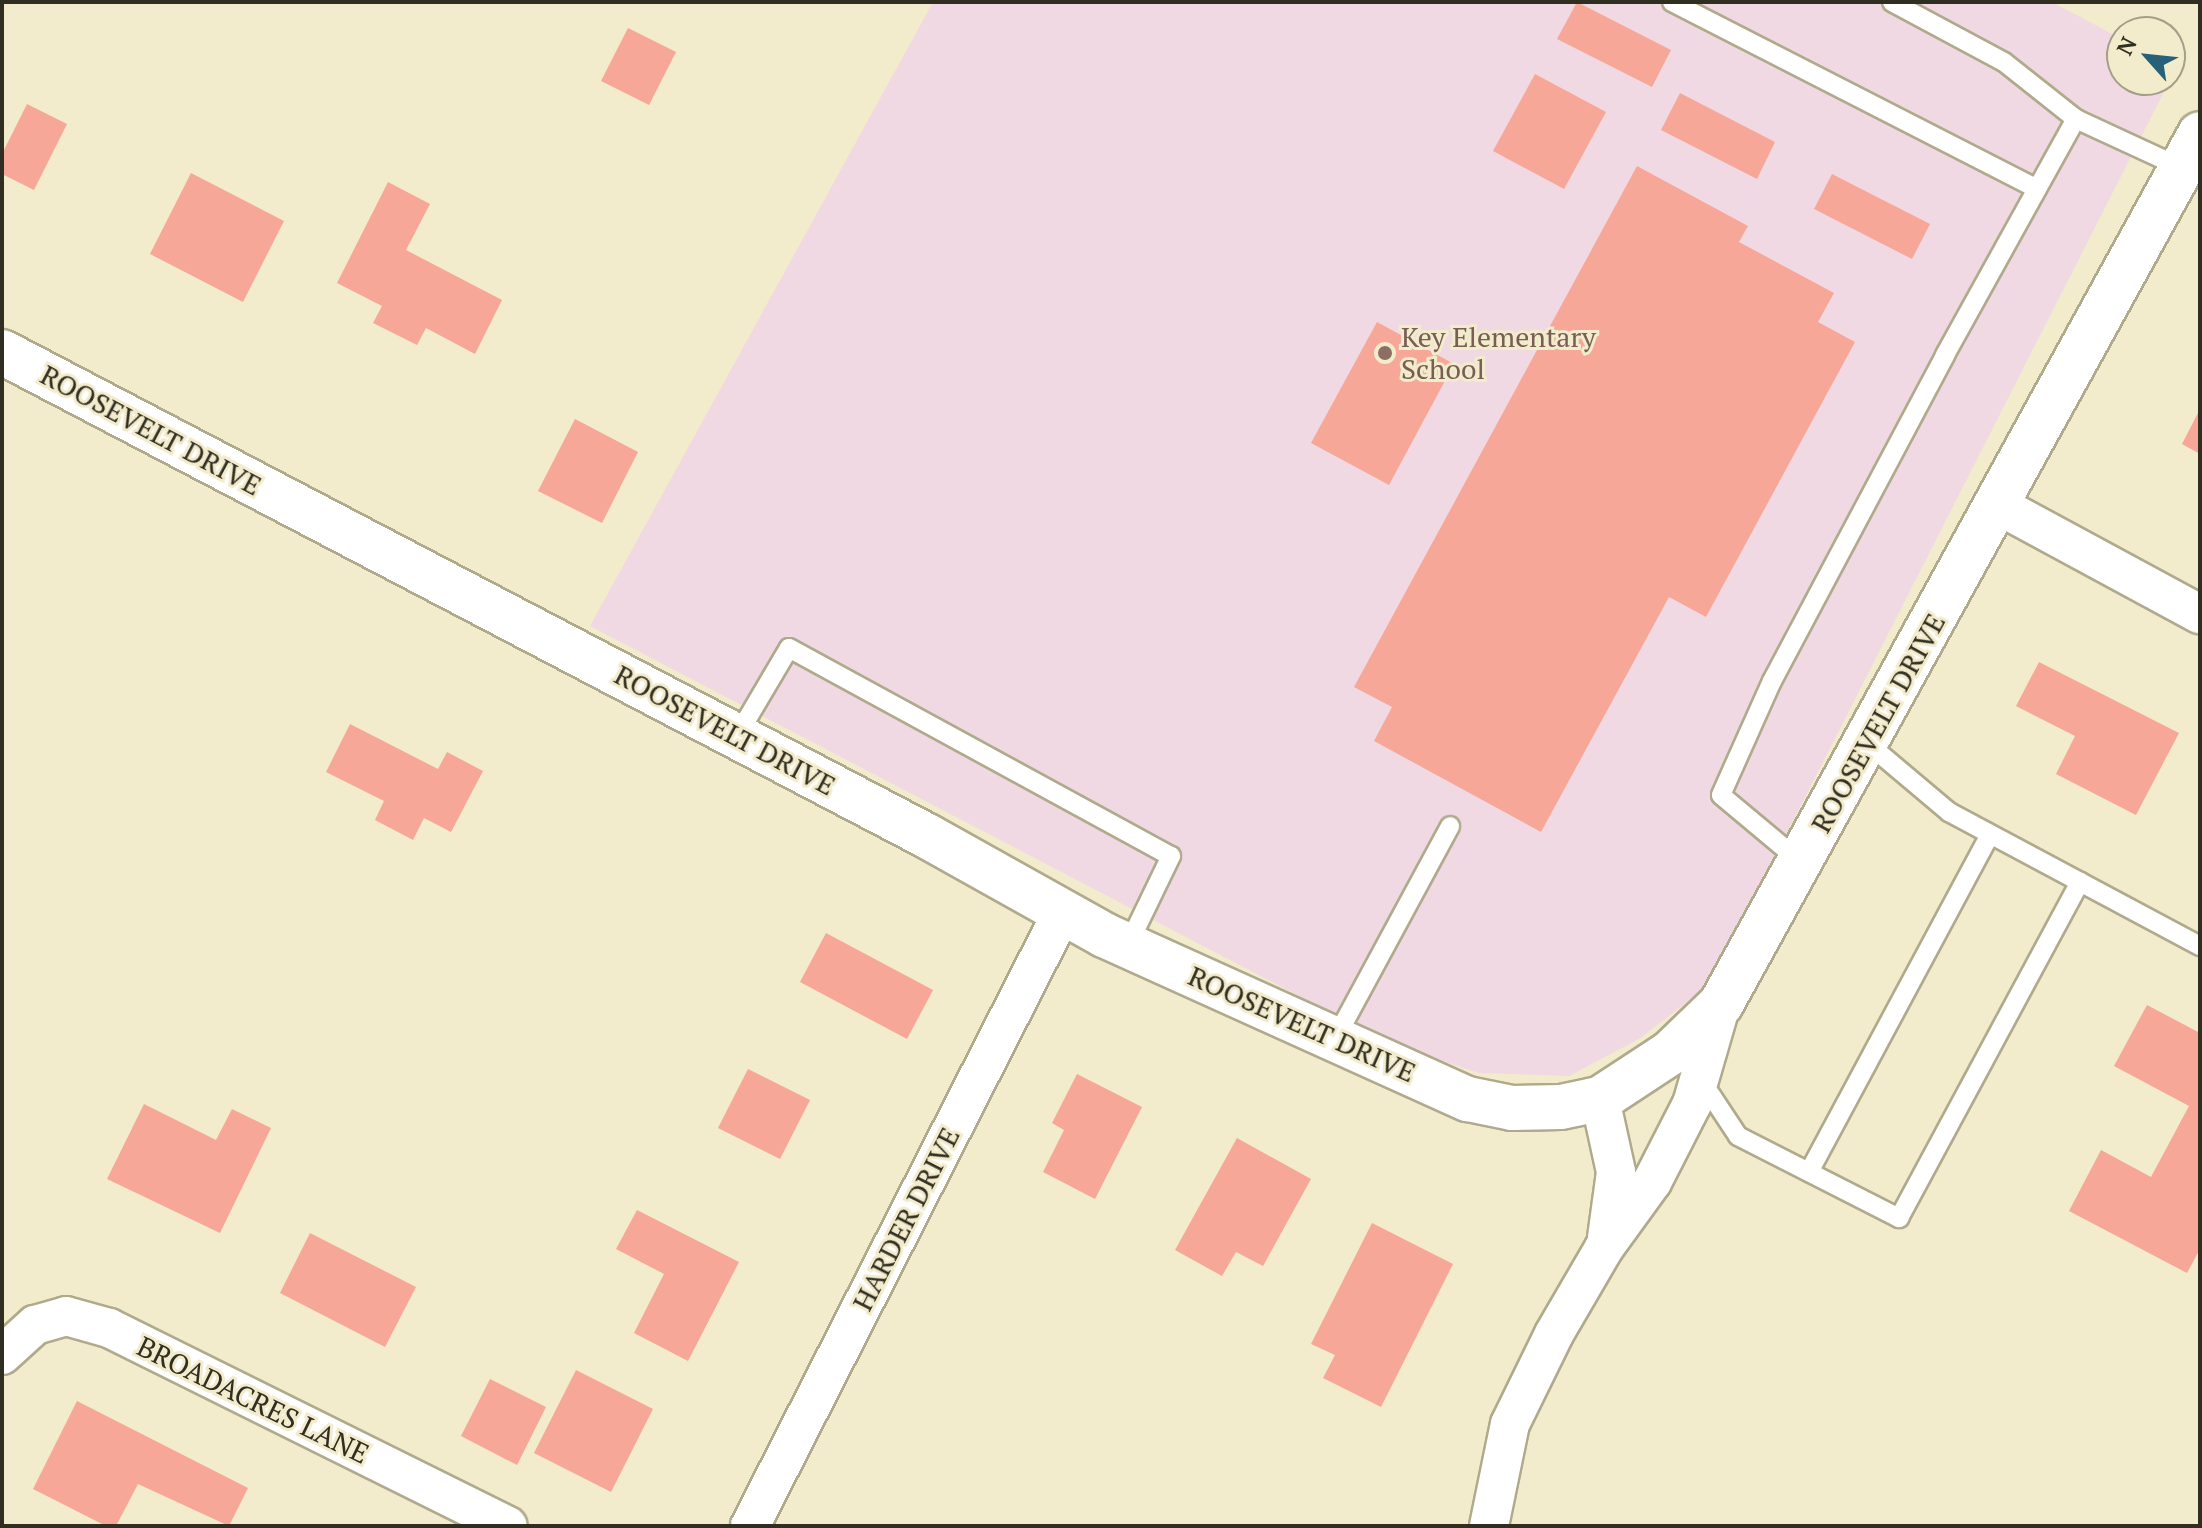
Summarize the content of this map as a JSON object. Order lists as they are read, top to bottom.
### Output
{
  "streets": {
    "street": ["ROOSEVELT DRIVE", "HARDER DRIVE", "BROADACRES LANE"]
  },
  "crossings": [
    ["ROOSEVELT DRIVE", "HARDER DRIVE"]
  ],
  "places": ["Key Elementary School"],
  "north": "top left"
}
